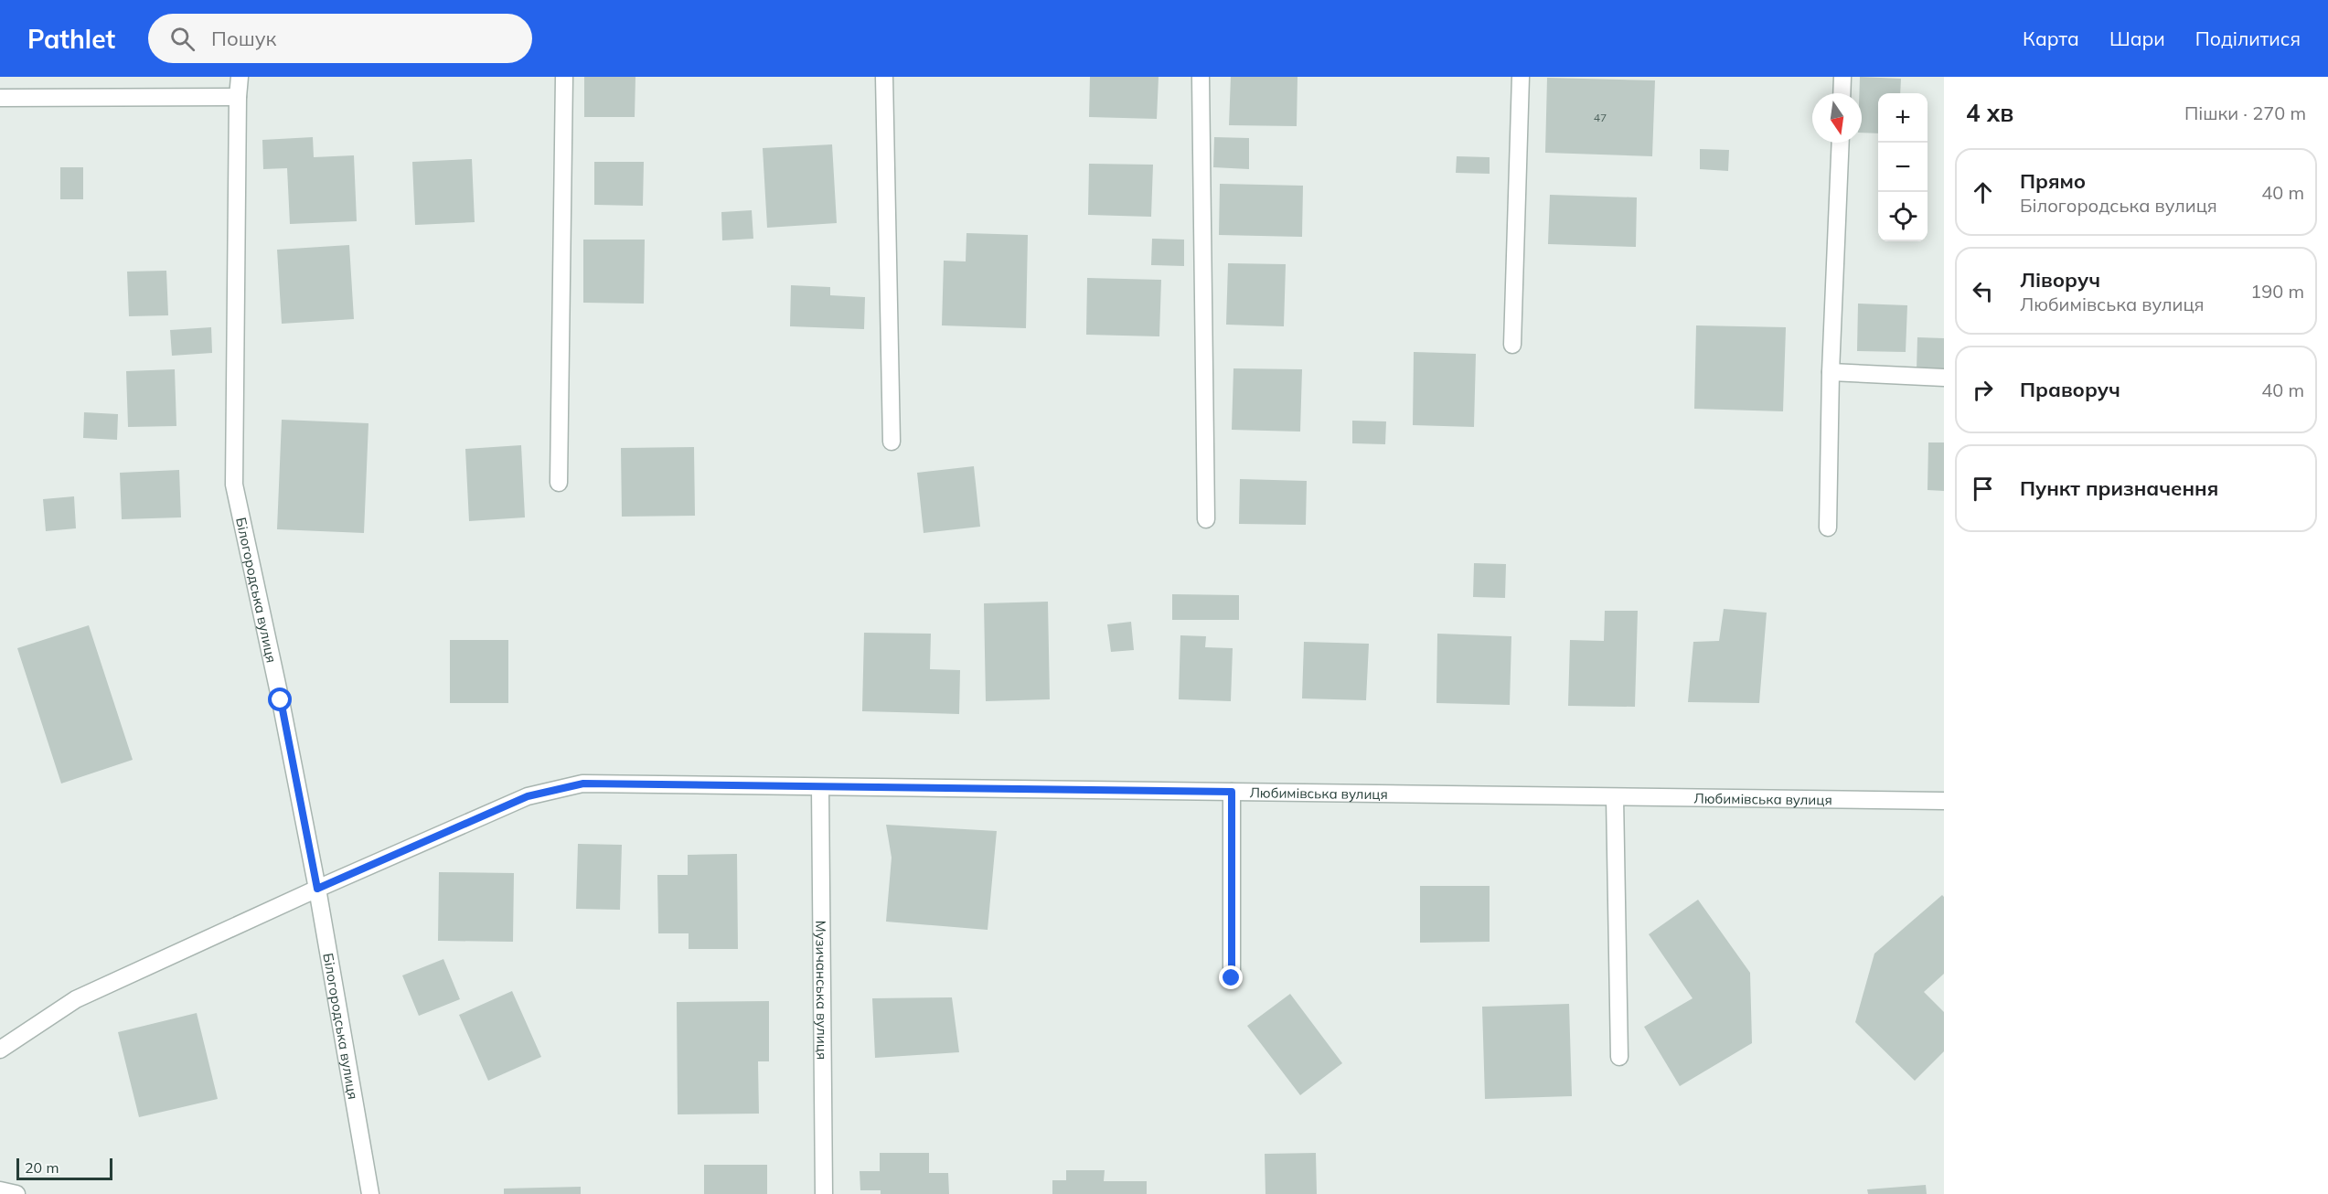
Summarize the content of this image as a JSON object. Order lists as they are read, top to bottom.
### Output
{
  "streets": {
    "street": ["Білогородська вулиця", "Любимівська вулиця", "Музичанська вулиця"]
  },
  "crossings": [
    ["Білогородська вулиця", "Любимівська вулиця"],
    ["Любимівська вулиця", "Музичанська вулиця"]
  ],
  "house_numbers": ["47"],
  "scale_bar": "20 m",
  "north": "bottom",
  "page": {
    "header": "Pathlet",
    "search": "Пошук",
    "nav": ["Карта", "Шари", "Поділитися"],
    "heading": ["4 хв", "Пішки · 270 m"],
    "map_buttons": ["+", "−"],
    "list": [
      ["Прямо", "Білогородська вулиця", "40 m"],
      ["Ліворуч", "Любимівська вулиця", "190 m"],
      ["Праворуч", "40 m"],
      "Пункт призначення"
    ],
    "scale": "20 m"
  }
}
